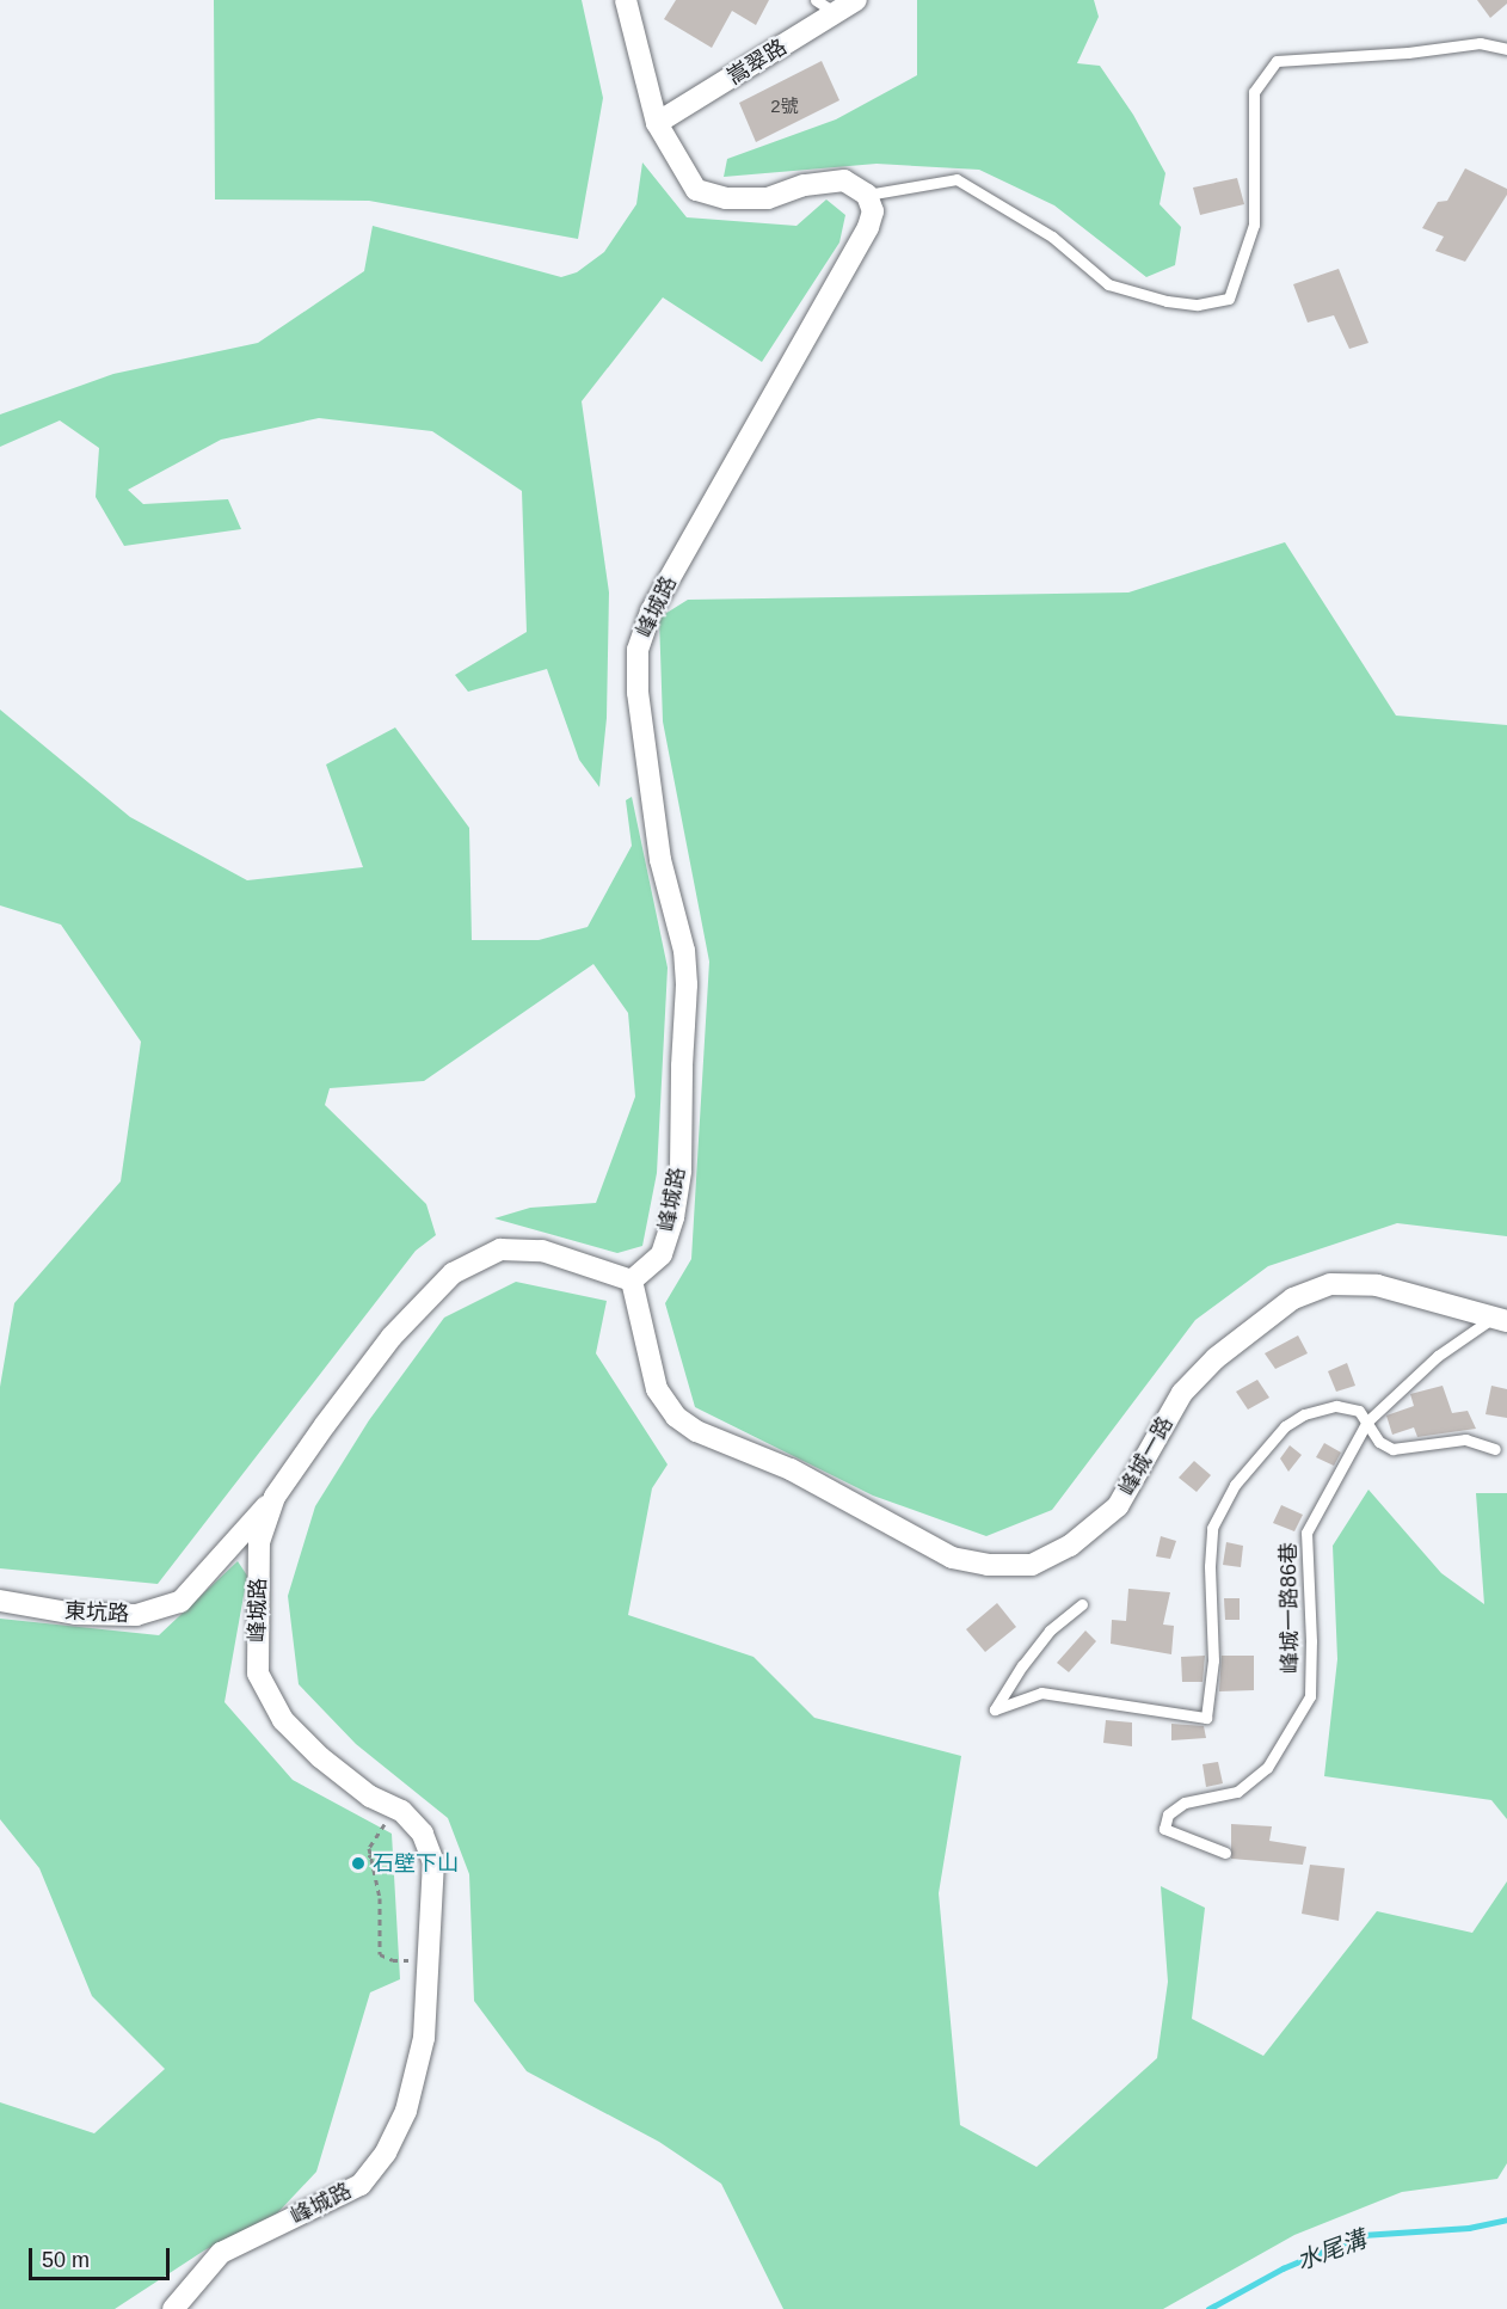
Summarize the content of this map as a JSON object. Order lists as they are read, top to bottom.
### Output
{
  "streets": {
    "street": [
      "嵩翠路",
      "峰城路",
      "峰城一路",
      "東坑路"
    ],
    "lane": ["峰城一路86巷"]
  },
  "crossings": [
    ["峰城路", "峰城一路"],
    ["峰城路", "東坑路"],
    ["峰城一路", "峰城一路86巷"]
  ],
  "water": ["水尾溝"],
  "places": ["石壁下山"],
  "house_numbers": ["2號"],
  "scale_bar": "50 m"
}
